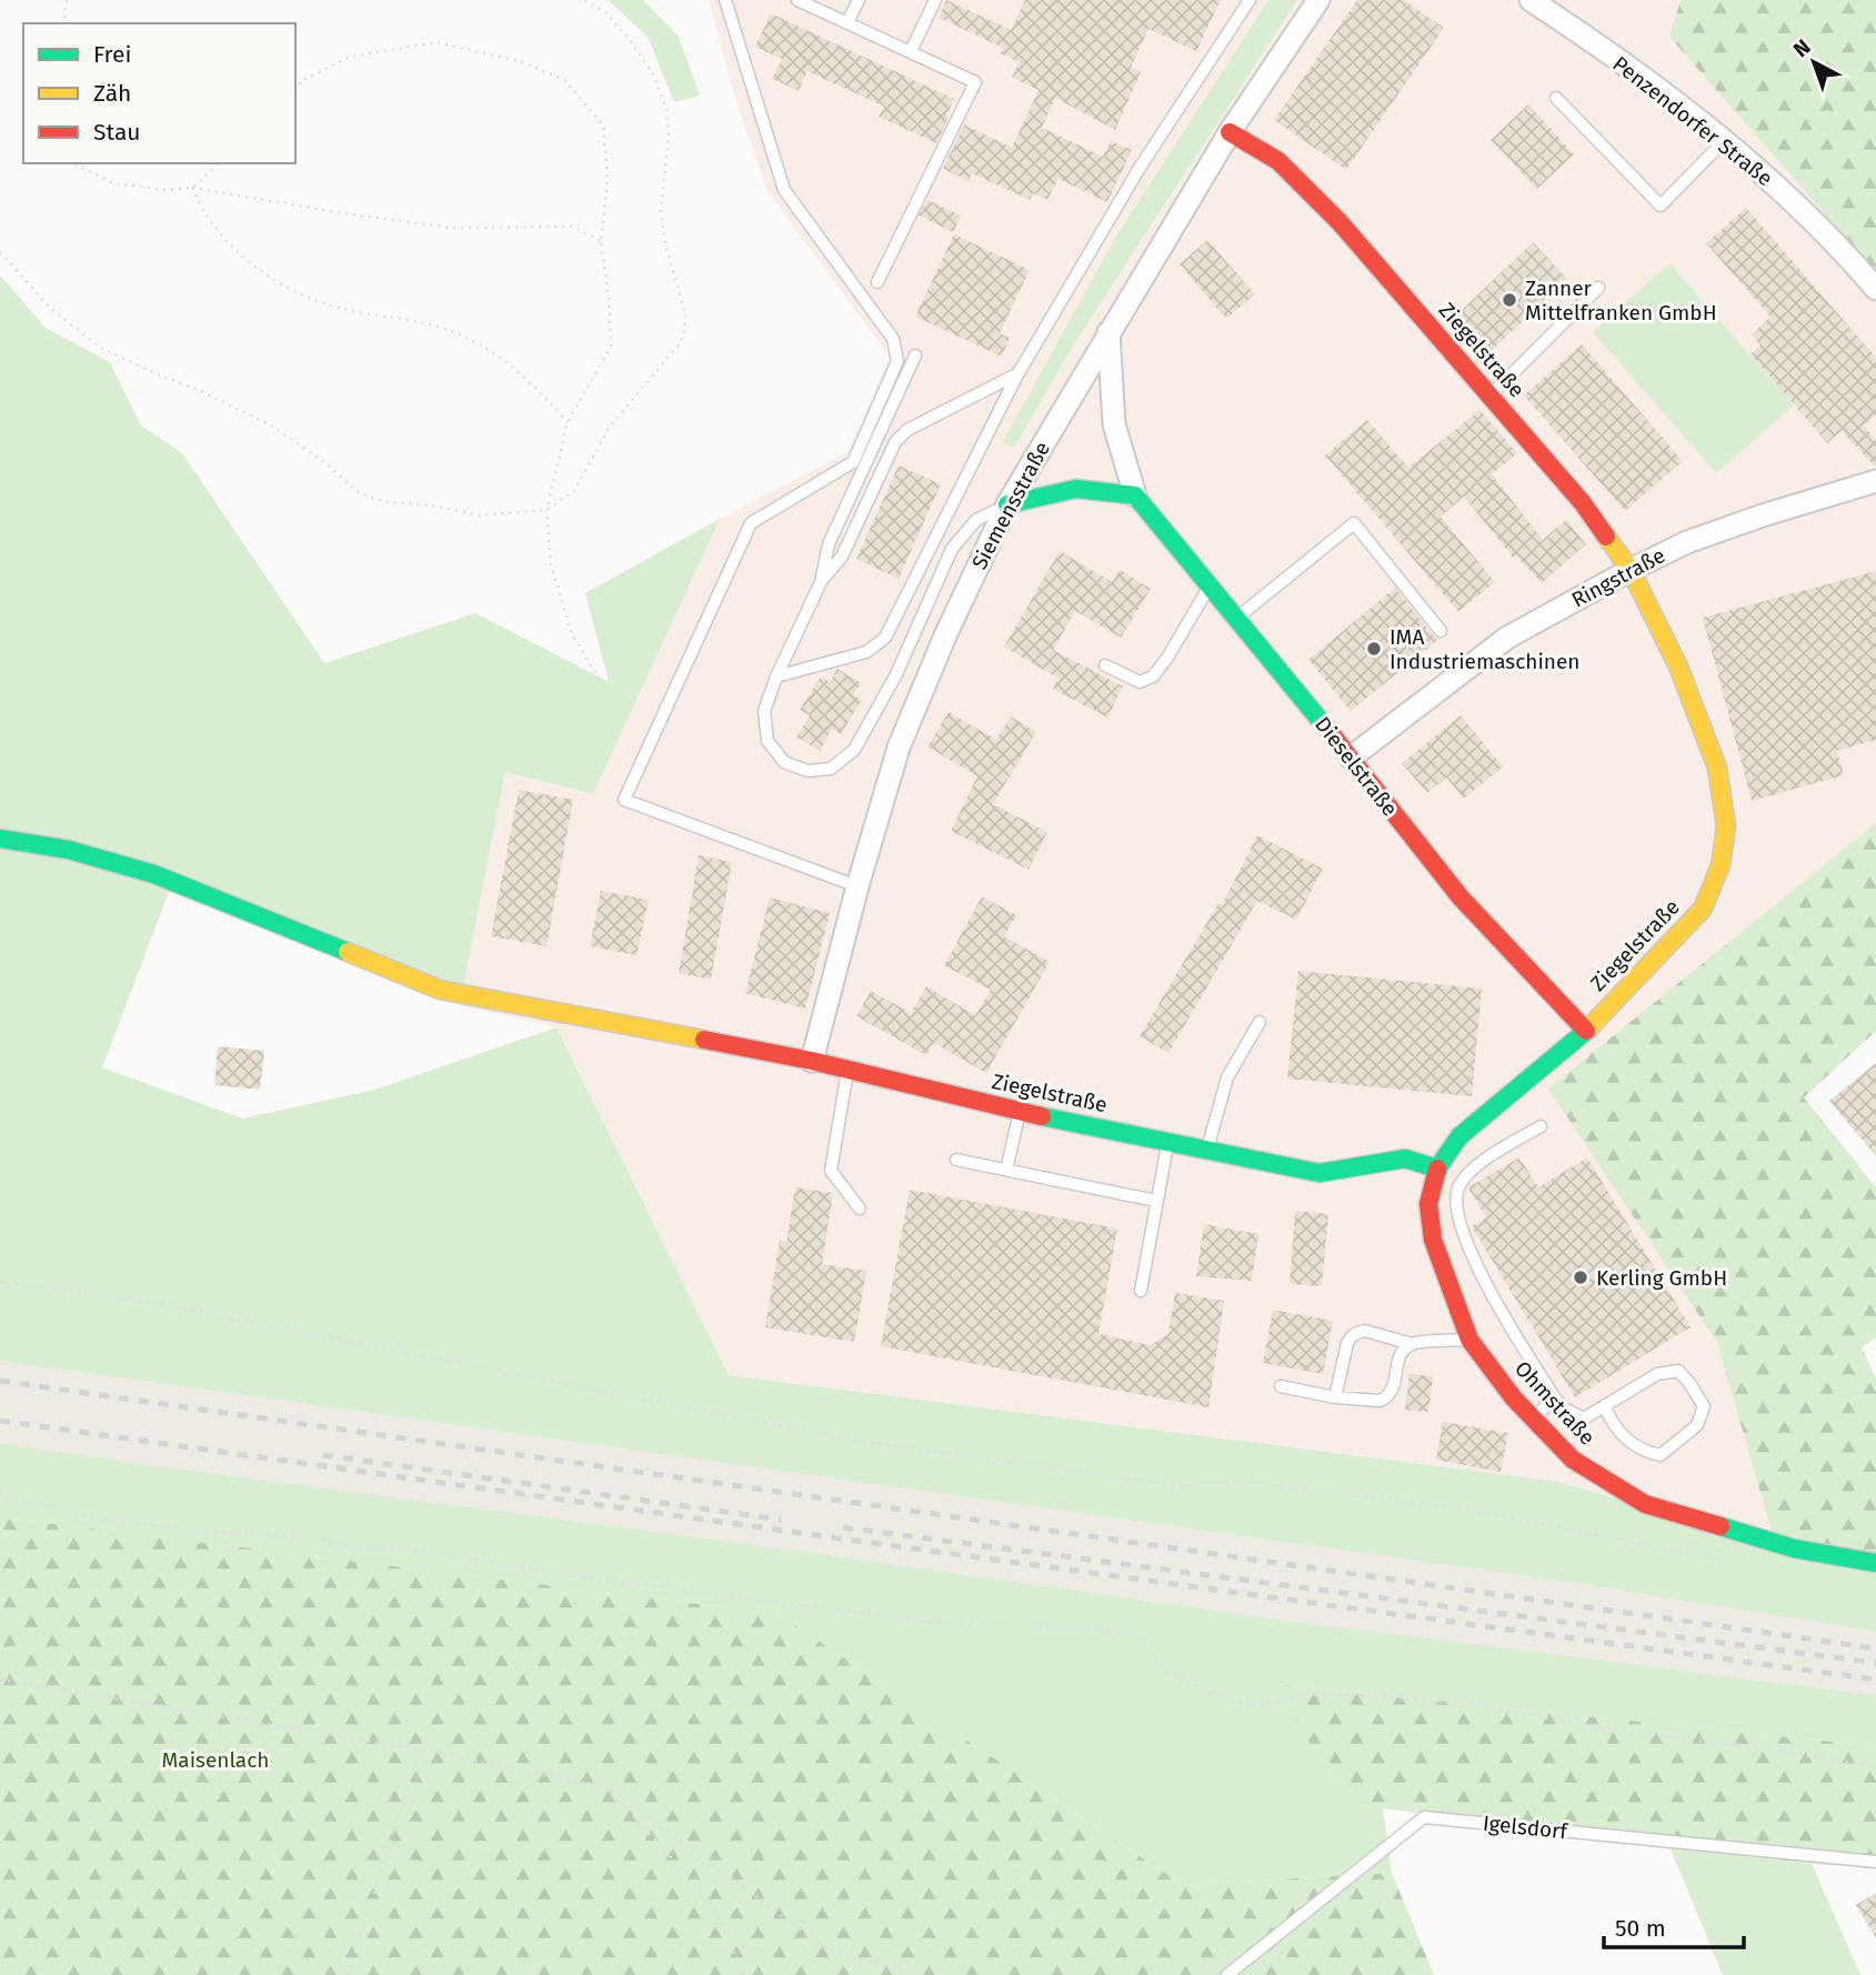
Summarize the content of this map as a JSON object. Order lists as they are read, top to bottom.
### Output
{
  "streets": {
    "street": [
      "Penzendorfer Straße",
      "Ziegelstraße",
      "Siemensstraße",
      "Ringstraße",
      "Dieselstraße",
      "Ohmstraße"
    ],
    "lane": ["Igelsdorf"]
  },
  "crossings": [
    ["Ziegelstraße", "Siemensstraße"],
    ["Ziegelstraße", "Ringstraße"],
    ["Ziegelstraße", "Dieselstraße"],
    ["Ziegelstraße", "Ohmstraße"],
    ["Siemensstraße", "Dieselstraße"],
    ["Ringstraße", "Dieselstraße"]
  ],
  "parks": ["Maisenlach"],
  "places": ["Zanner Mittelfranken GmbH", "IMA Industriemaschinen", "Kerling GmbH"],
  "legend": ["Frei", "Zäh", "Stau"],
  "scale_bar": "50 m",
  "north": "top left"
}
